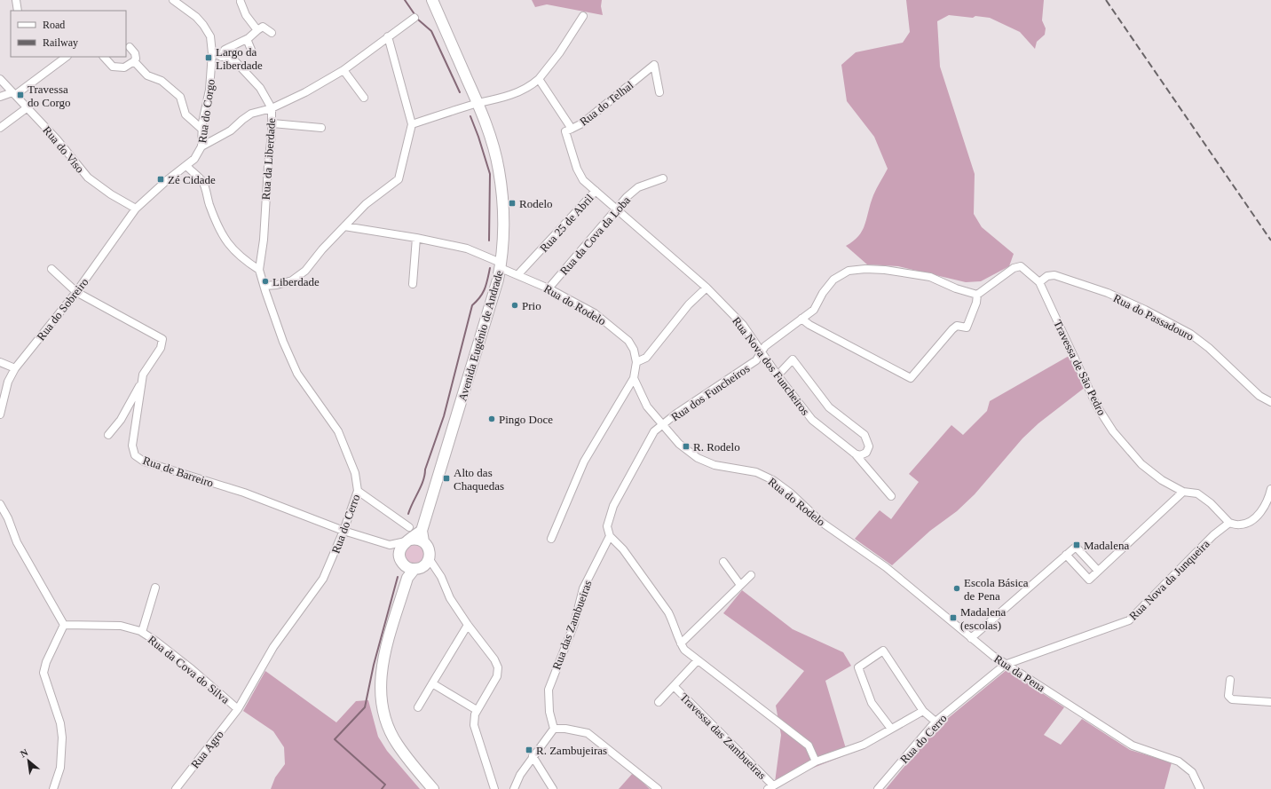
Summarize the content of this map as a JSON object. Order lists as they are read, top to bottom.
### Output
{
  "streets": {
    "main road": ["Avenida Eugénio de Andrade"],
    "street": [
      "Rua do Telhal",
      "Rua do Corgo",
      "Rua do Viso",
      "Rua da Liberdade",
      "Rua 25 de Abril",
      "Rua da Cova da Loba",
      "Rua do Rodelo",
      "Rua do Sobreiro",
      "Rua do Passadouro",
      "Rua Nova dos Funcheiros",
      "Travessa de São Pedro",
      "Rua dos Funcheiros",
      "Rua de Barreiro",
      "Rua do Cerro",
      "Rua Nova da Junqueira",
      "Rua das Zambueiras",
      "Rua da Cova do Silva",
      "Rua da Pena",
      "Travessa das Zambueiras",
      "Rua Agro"
    ]
  },
  "crossings": [
    ["Rua do Corgo", "Rua do Viso"],
    ["Rua do Corgo", "Rua do Sobreiro"],
    ["Rua do Viso", "Rua do Sobreiro"],
    ["Rua da Liberdade", "Rua do Cerro"],
    ["Rua 25 de Abril", "Rua da Cova da Loba"],
    ["Rua 25 de Abril", "Rua do Rodelo"],
    ["Rua 25 de Abril", "Rua Nova dos Funcheiros"],
    ["Rua da Cova da Loba", "Rua do Rodelo"],
    ["Rua da Cova da Loba", "Rua Nova dos Funcheiros"],
    ["Rua do Rodelo", "Avenida Eugénio de Andrade"],
    ["Rua do Rodelo", "Rua dos Funcheiros"],
    ["Rua do Rodelo", "Rua das Zambueiras"],
    ["Rua do Rodelo", "Rua da Pena"],
    ["Rua do Sobreiro", "Rua de Barreiro"],
    ["Rua do Passadouro", "Travessa de São Pedro"],
    ["Rua Nova dos Funcheiros", "Rua dos Funcheiros"],
    ["Travessa de São Pedro", "Rua Nova da Junqueira"],
    ["Rua dos Funcheiros", "Rua das Zambueiras"],
    ["Rua de Barreiro", "Rua do Cerro"],
    ["Rua do Cerro", "Rua Nova da Junqueira"],
    ["Rua do Cerro", "Rua da Cova do Silva"],
    ["Rua do Cerro", "Rua da Pena"],
    ["Rua do Cerro", "Rua Agro"],
    ["Rua Nova da Junqueira", "Rua da Pena"],
    ["Rua da Cova do Silva", "Rua Agro"]
  ],
  "places": {
    "transit": [
      "Largo da Liberdade",
      "Travessa do Corgo",
      "Zé Cidade",
      "Rodelo",
      "R. Rodelo",
      "Alto das Chaquedas",
      "Madalena",
      "Madalena (escolas)",
      "R. Zambujeiras"
    ],
    "other": [
      "Liberdade",
      "Prio",
      "Pingo Doce",
      "Escola Básica de Pena"
    ]
  },
  "legend": ["Road", "Railway"],
  "north": "top left"
}
